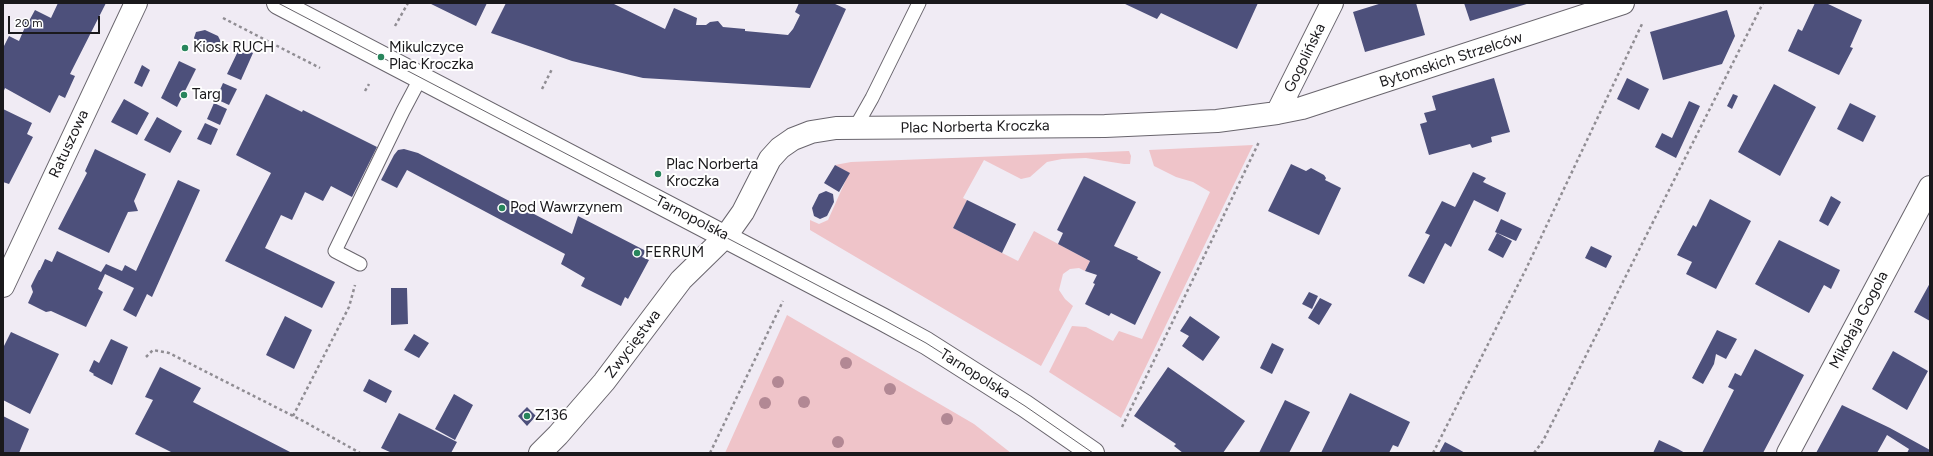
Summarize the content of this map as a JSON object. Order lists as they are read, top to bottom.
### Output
{
  "streets": {
    "street": [
      "Gogolińska",
      "Bytomskich Strzelców",
      "Plac Norberta Kroczka",
      "Ratuszowa",
      "Tarnopolska",
      "Mikołaja Gogola",
      "Zwycięstwa"
    ]
  },
  "crossings": [
    ["Gogolińska", "Bytomskich Strzelców"],
    ["Gogolińska", "Plac Norberta Kroczka"],
    ["Bytomskich Strzelców", "Plac Norberta Kroczka"],
    ["Plac Norberta Kroczka", "Tarnopolska"],
    ["Plac Norberta Kroczka", "Zwycięstwa"],
    ["Tarnopolska", "Zwycięstwa"]
  ],
  "places": [
    "Kiosk RUCH",
    "Mikulczyce Plac Kroczka",
    "Targ",
    "Plac Norberta Kroczka",
    "Pod Wawrzynem",
    "FERRUM",
    "Z136"
  ],
  "scale_bar": "20 m"
}
